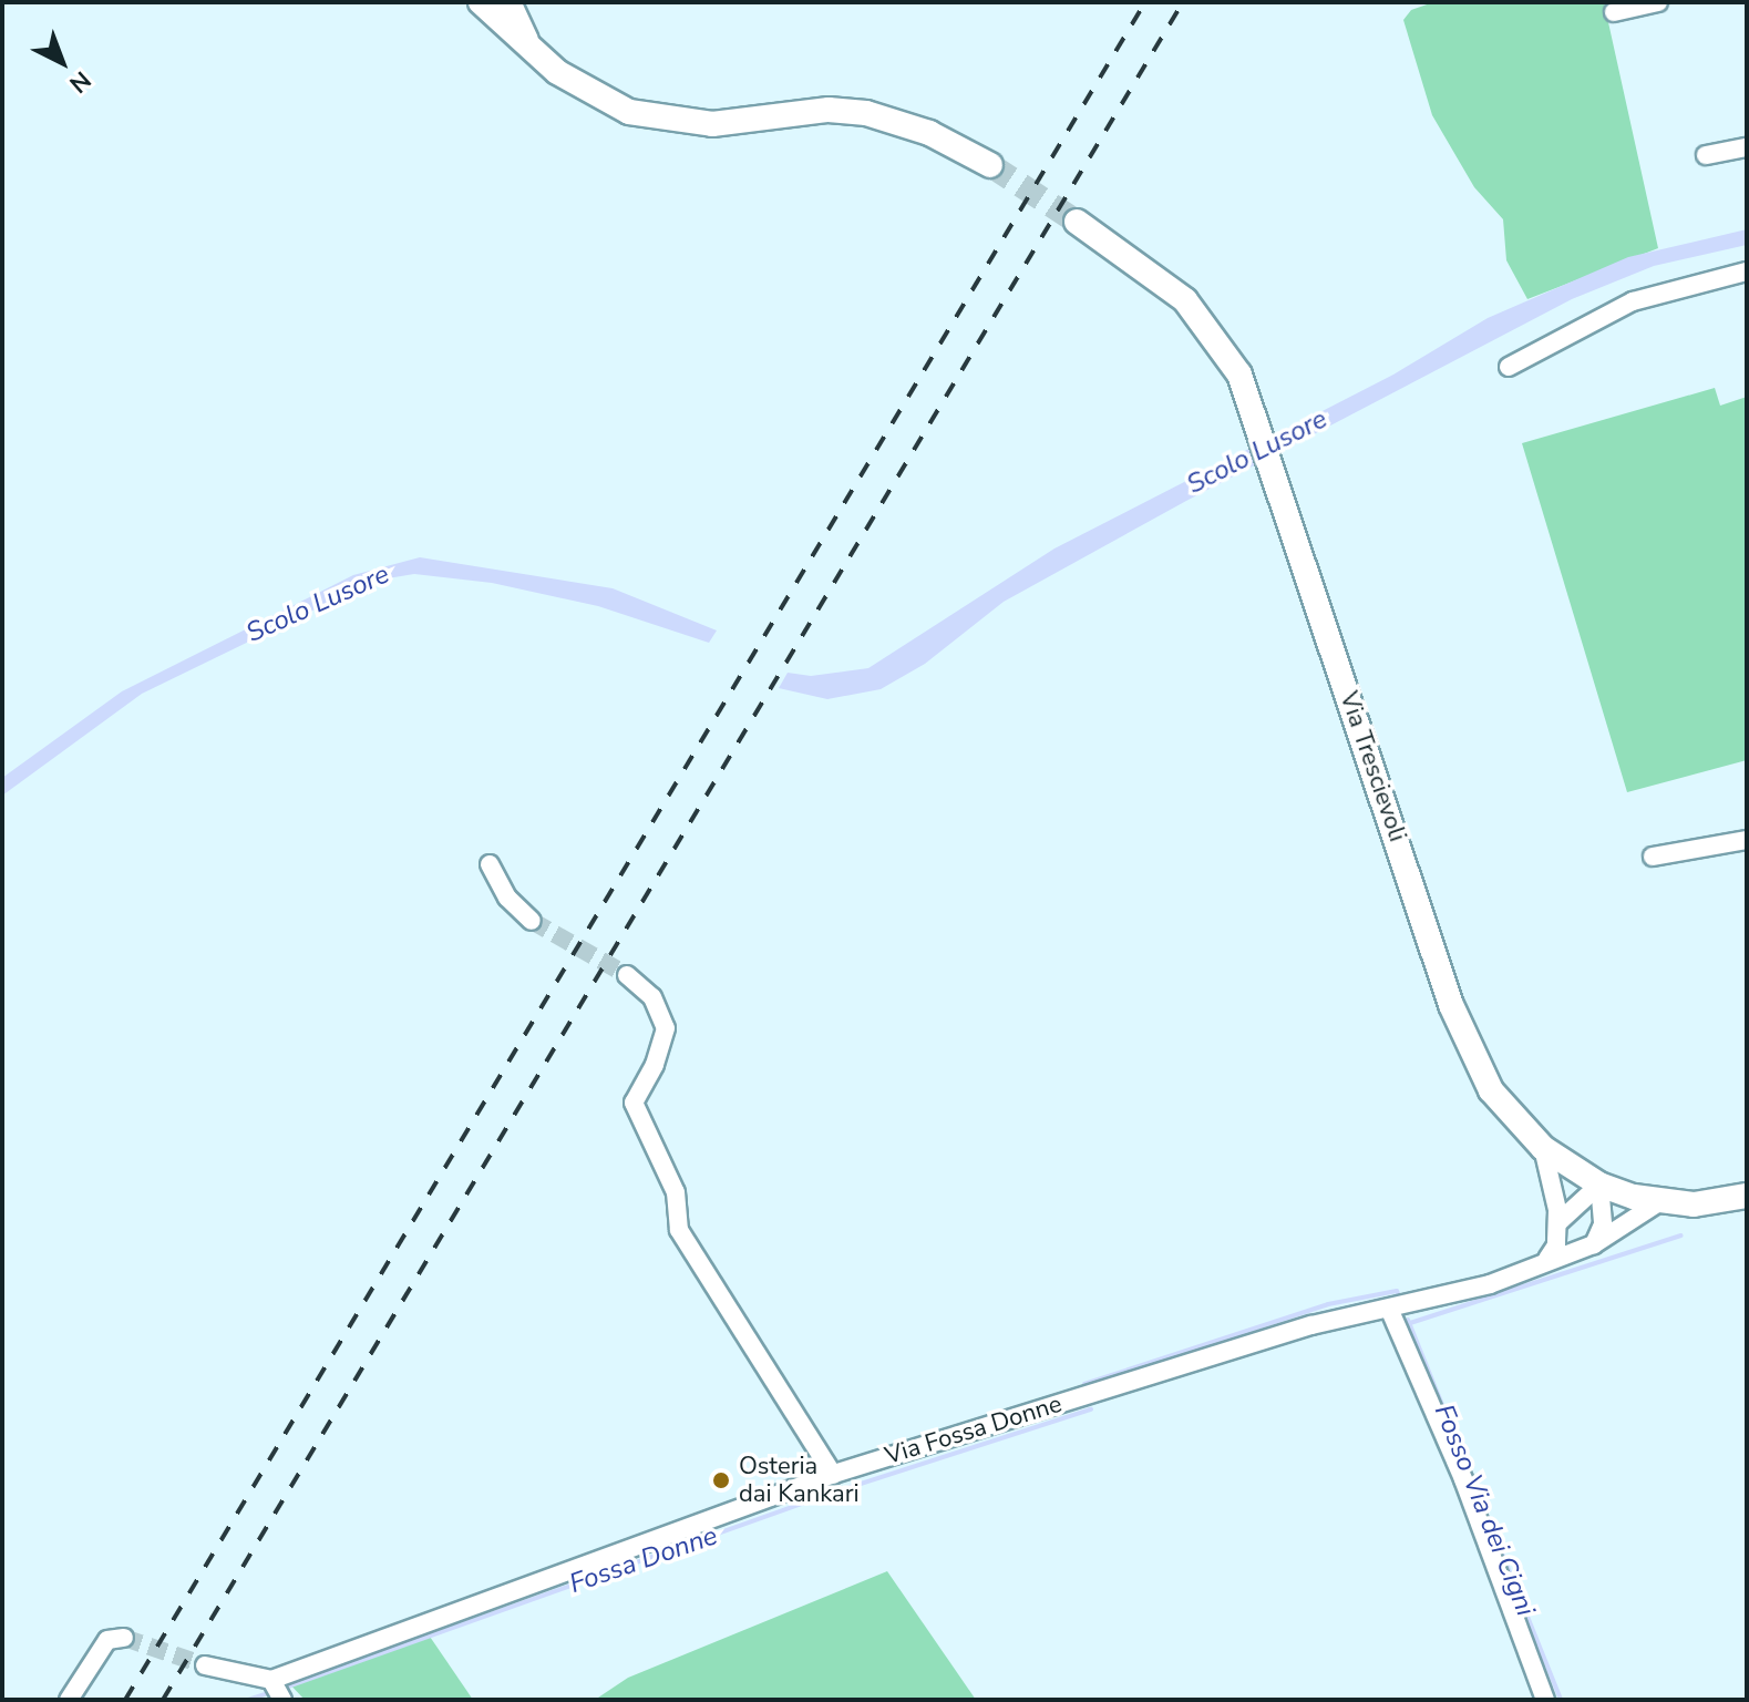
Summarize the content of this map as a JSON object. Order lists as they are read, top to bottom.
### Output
{
  "streets": {
    "main road": ["Via Trescievoli"],
    "street": ["Via Fossa Donne"]
  },
  "crossings": [
    ["Via Trescievoli", "Via Fossa Donne"]
  ],
  "water": ["Scolo Lusore", "Fosso Via dei Cigni", "Fossa Donne"],
  "places": ["Osteria dai Kankari"],
  "north": "bottom right"
}
